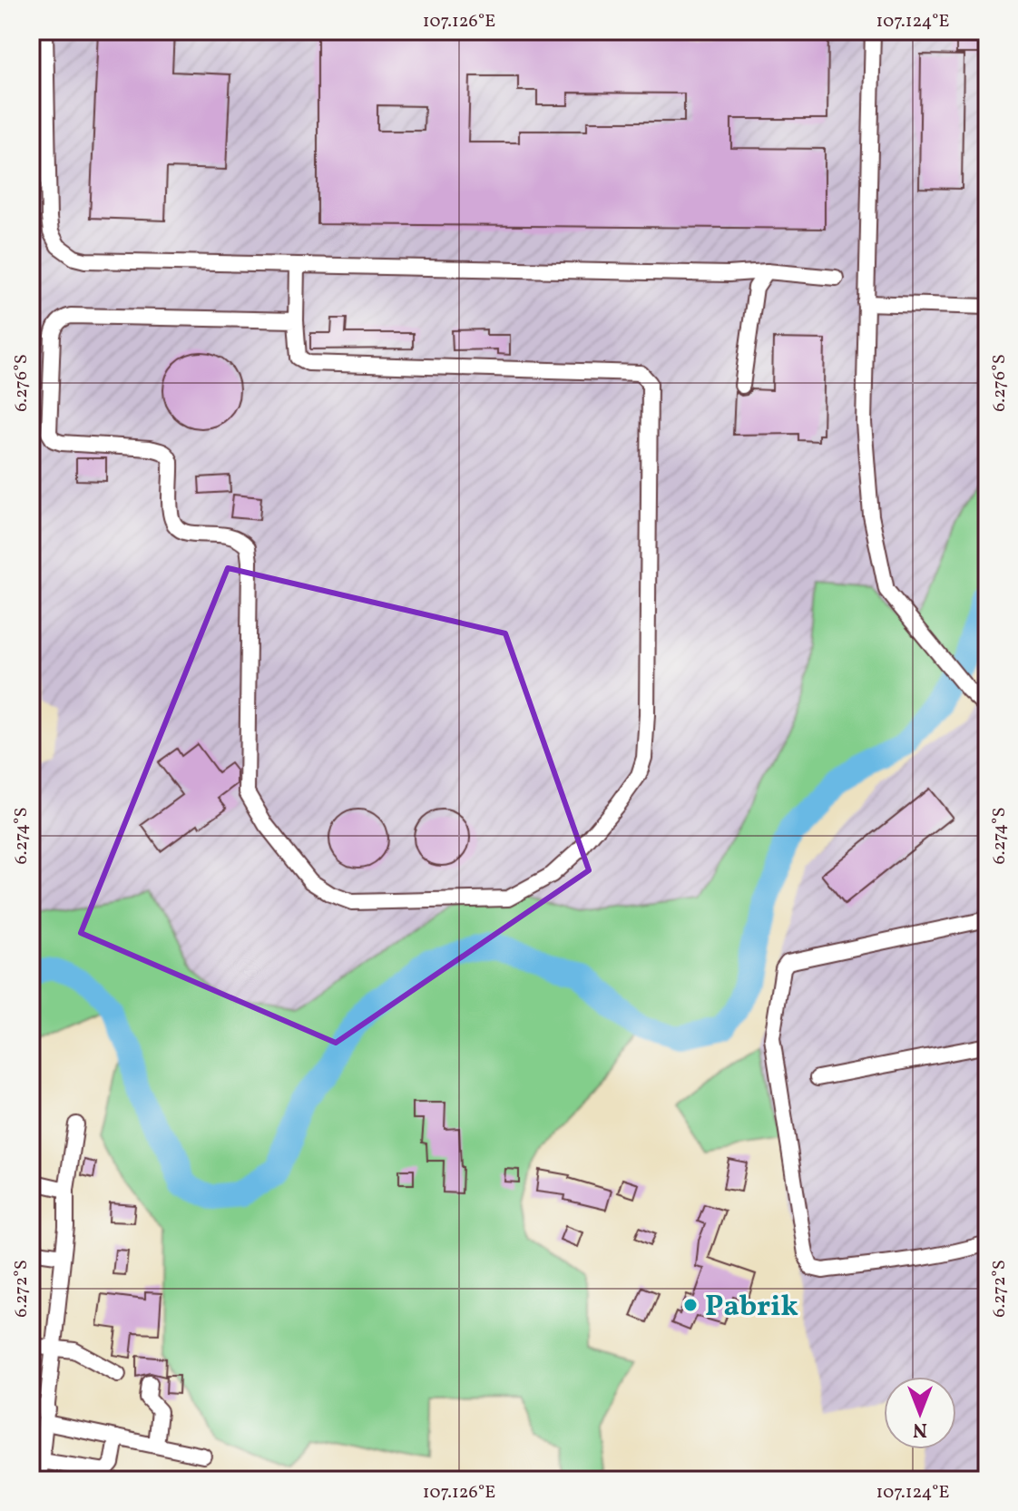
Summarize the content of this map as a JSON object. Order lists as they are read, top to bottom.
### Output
{
  "places": ["Pabrik"],
  "north": "bottom",
  "coordinates": [
    "107.126°E",
    "107.124°E",
    "6.276°S",
    "6.274°S",
    "6.272°S"
  ]
}
